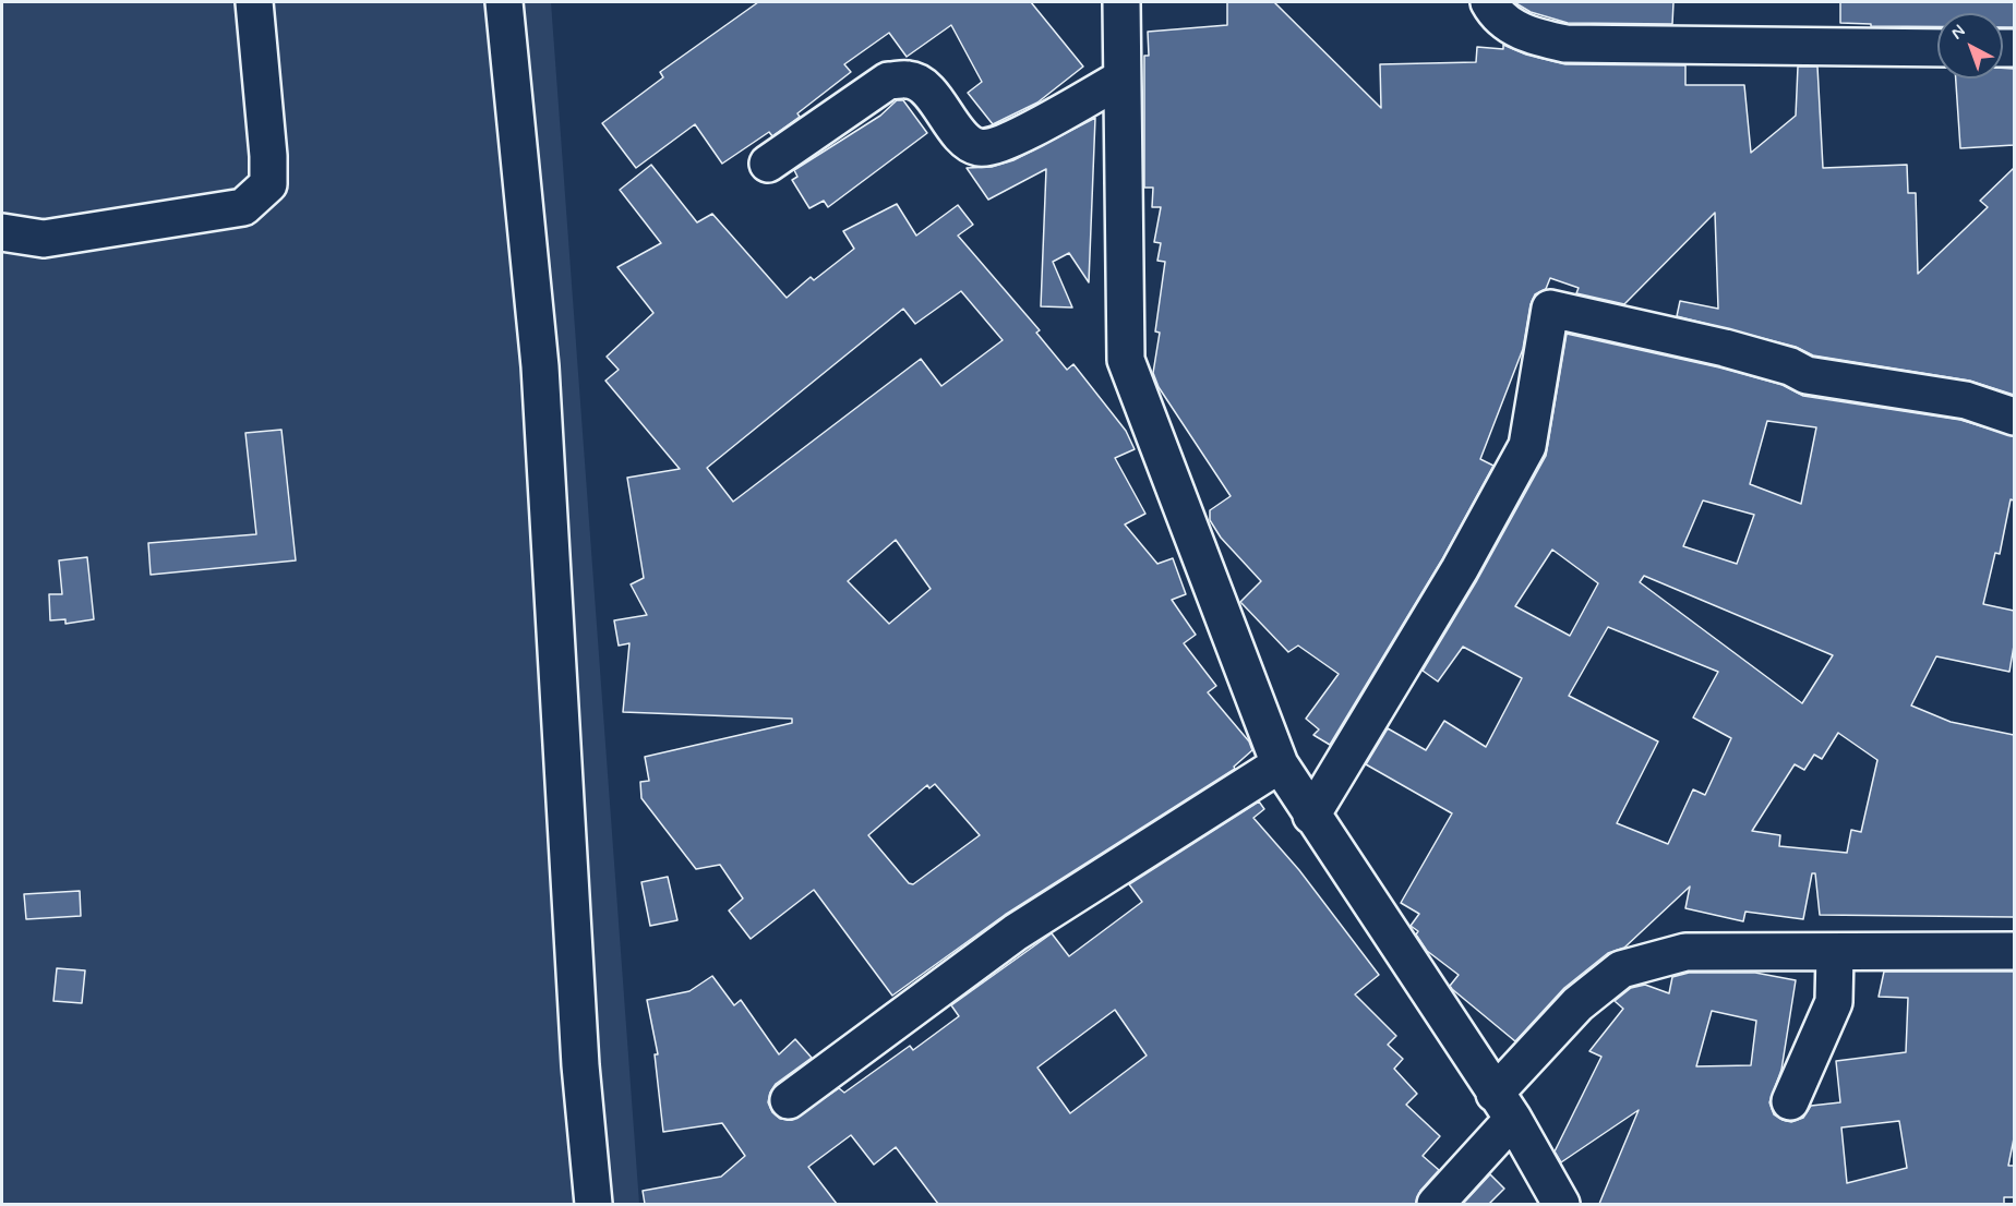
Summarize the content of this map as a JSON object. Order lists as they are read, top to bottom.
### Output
{
  "north": "top left"
}
